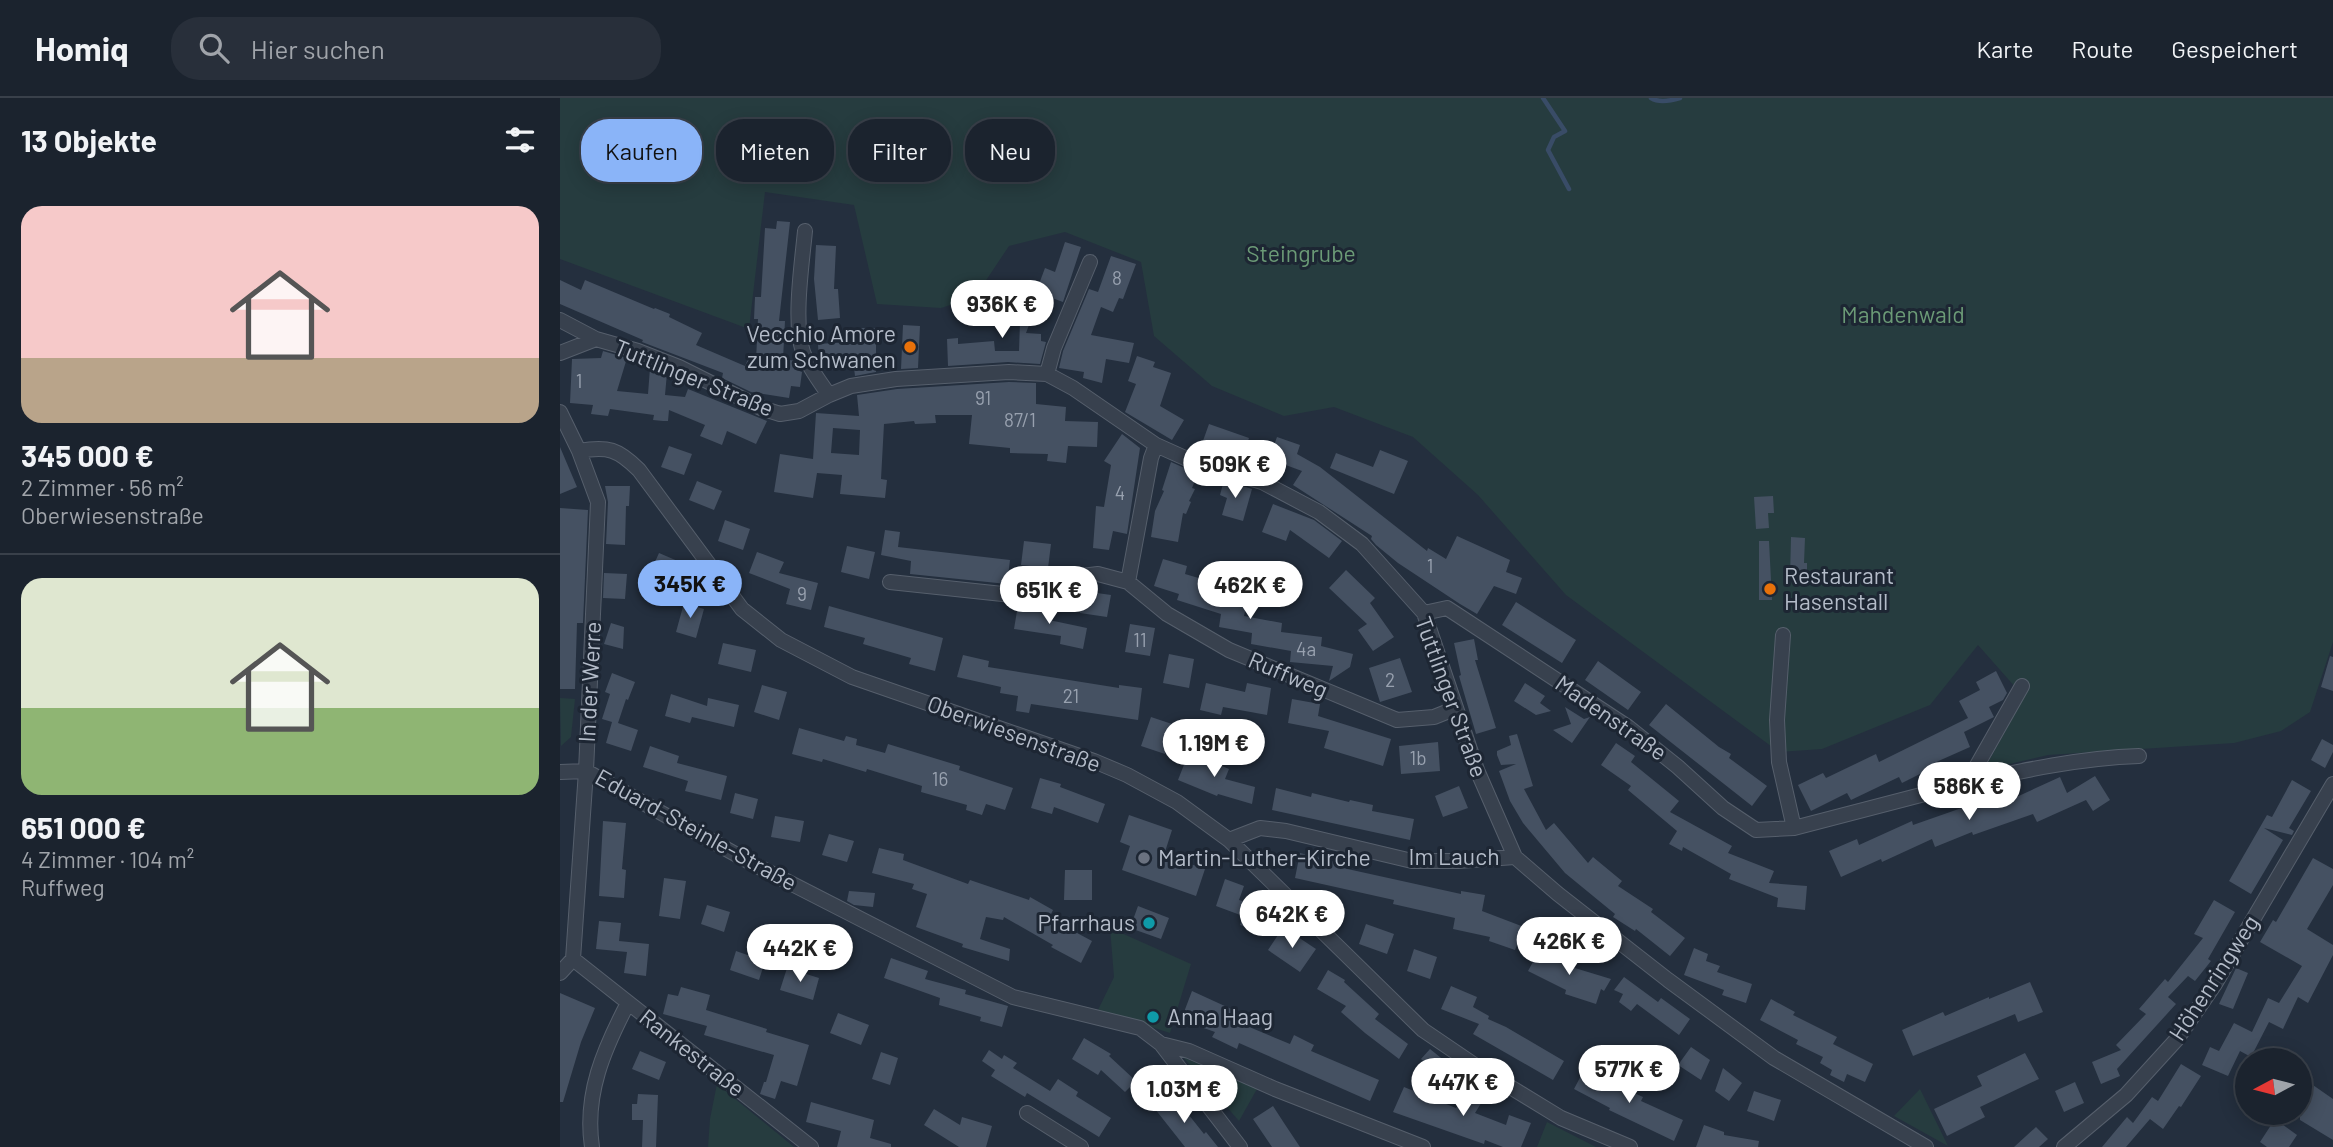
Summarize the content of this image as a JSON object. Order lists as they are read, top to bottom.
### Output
{
  "streets": {
    "street": [
      "Tuttlinger Straße",
      "Ruffweg",
      "In der Werre",
      "Madenstraße",
      "Oberwiesenstraße",
      "Eduard-Steinle-Straße",
      "Im Lauch",
      "Höhenringweg",
      "Rankestraße"
    ]
  },
  "crossings": [
    ["Tuttlinger Straße", "Ruffweg"],
    ["Tuttlinger Straße", "Madenstraße"],
    ["Tuttlinger Straße", "Im Lauch"],
    ["In der Werre", "Oberwiesenstraße"],
    ["In der Werre", "Eduard-Steinle-Straße"],
    ["In der Werre", "Rankestraße"],
    ["Oberwiesenstraße", "Im Lauch"]
  ],
  "parks": ["Steingrube", "Mahdenwald"],
  "places": [
    "Vecchio Amore zum Schwanen",
    "Restaurant Hasenstall",
    "Martin-Luther-Kirche",
    "Pfarrhaus",
    "Anna Haag"
  ],
  "house_numbers": [
    "8",
    "1",
    "91",
    "87/1",
    "4",
    "1",
    "9",
    "11",
    "4a",
    "2",
    "21",
    "1b",
    "16"
  ],
  "north": "left",
  "page": {
    "header": "Homiq",
    "search": "Hier suchen",
    "nav": ["Karte", "Route", "Gespeichert"],
    "heading": "13 Objekte",
    "chip": [
      "Kaufen",
      "Mieten",
      "Filter",
      "Neu"
    ],
    "list": [
      {
        "name": "345 000 €",
        "note": "2 Zimmer · 56 m² · Oberwiesenstraße"
      },
      {
        "name": "651 000 €",
        "note": "4 Zimmer · 104 m² · Ruffweg"
      }
    ],
    "price": [
      "936K €",
      "509K €",
      "345K €",
      "462K €",
      "651K €",
      "1.19M €",
      "586K €",
      "642K €",
      "426K €",
      "442K €",
      "577K €",
      "447K €",
      "1.03M €"
    ]
  }
}
